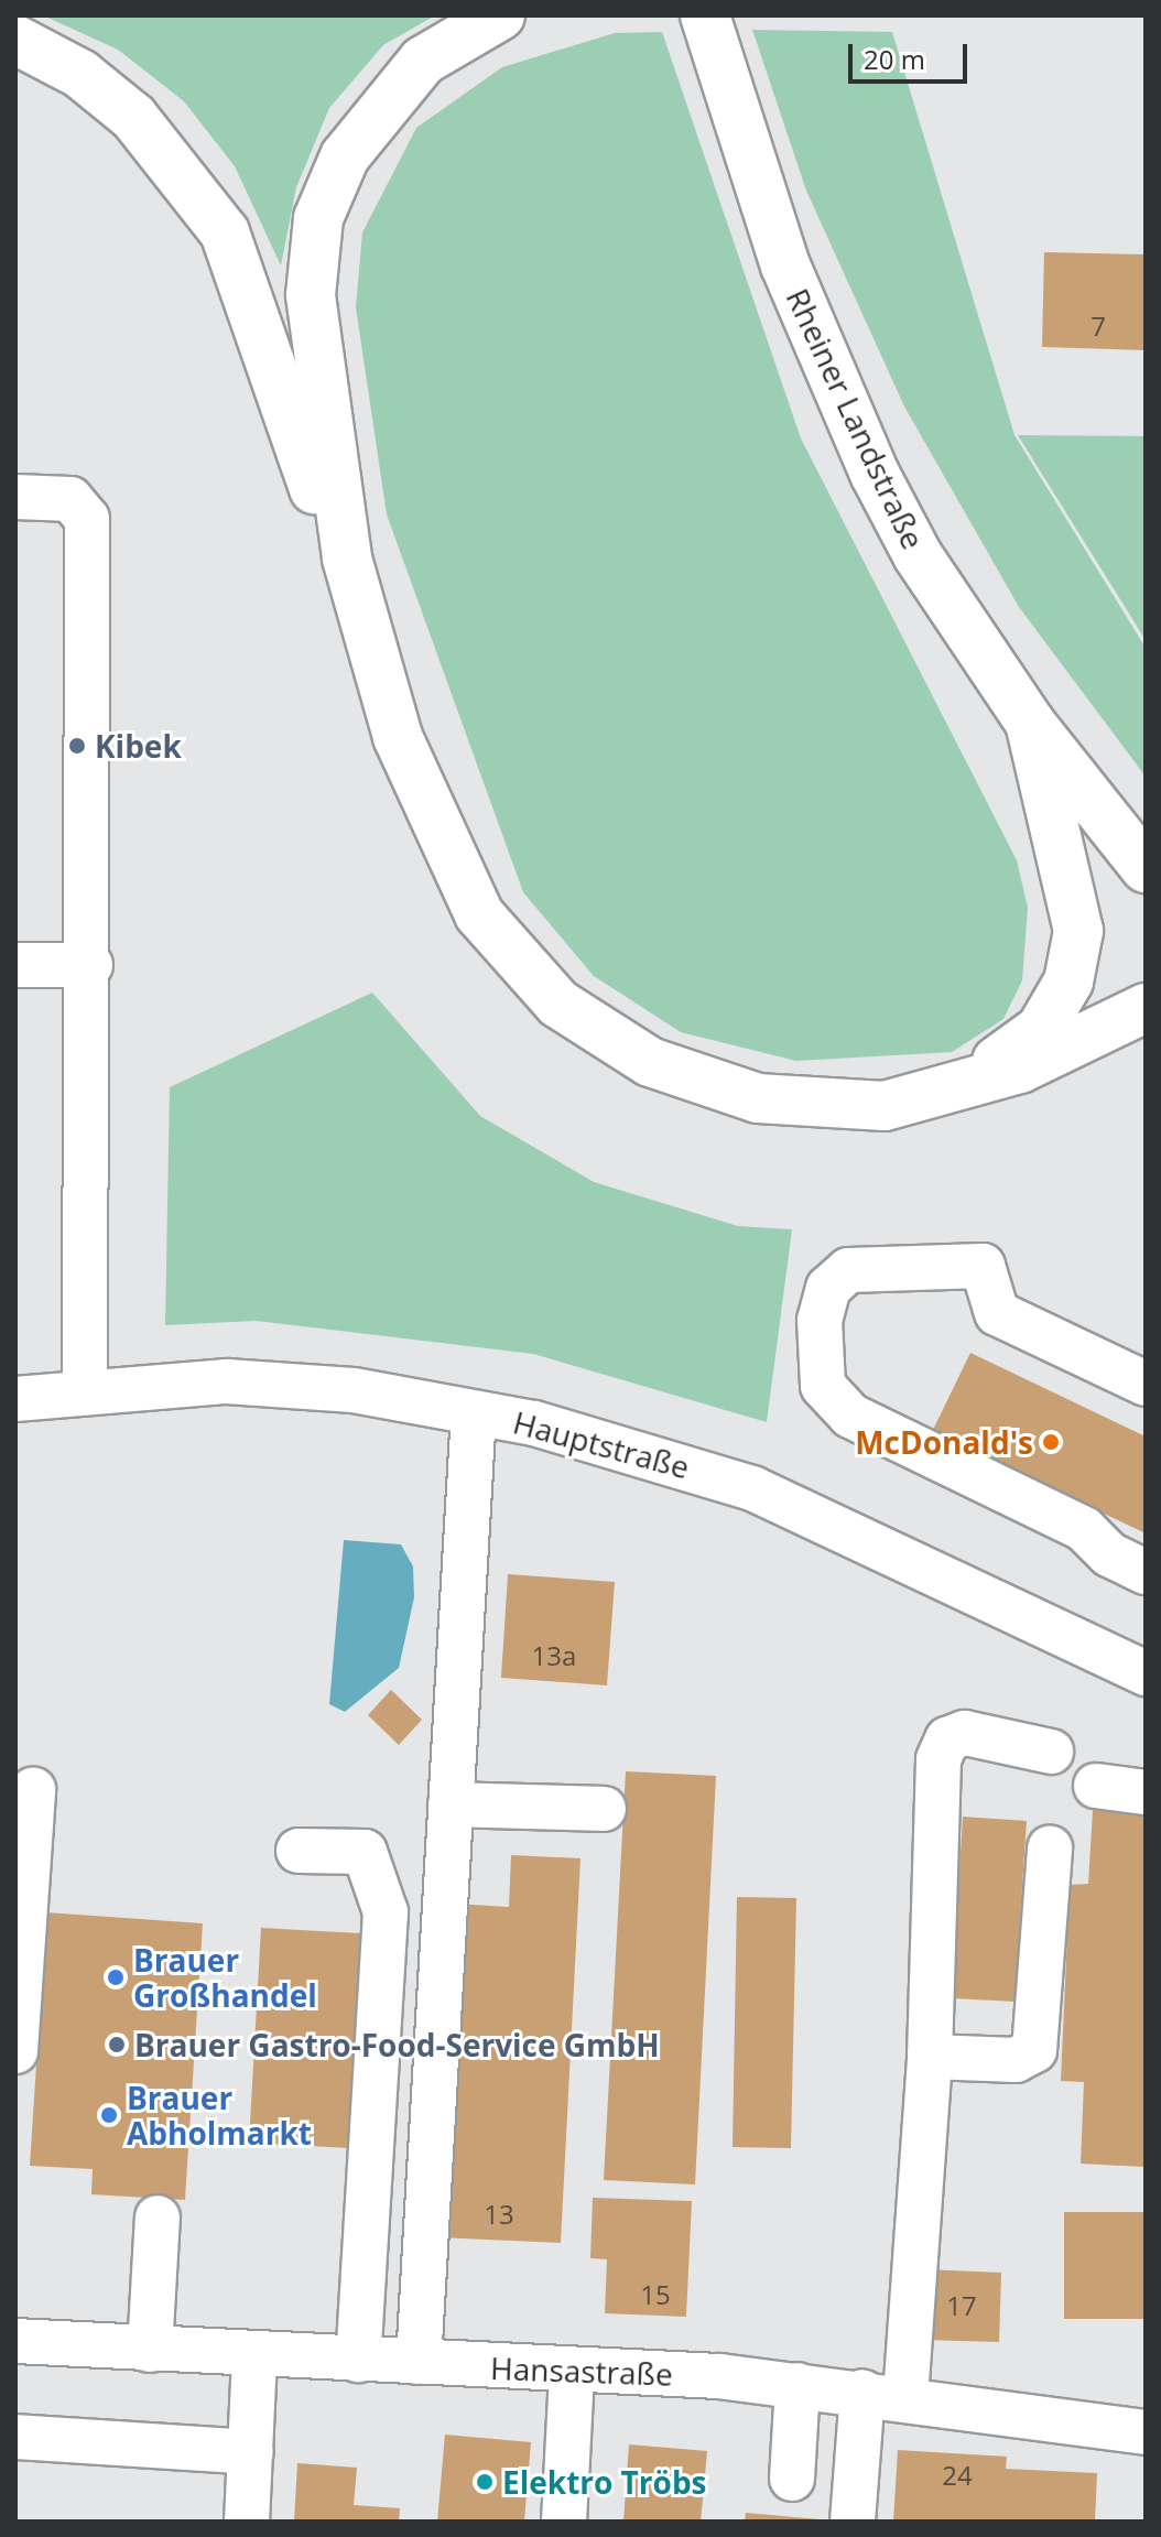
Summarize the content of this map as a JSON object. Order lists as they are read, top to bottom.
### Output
{
  "streets": {
    "main road": ["Rheiner Landstraße"],
    "street": ["Hauptstraße", "Hansastraße"]
  },
  "places": [
    "Kibek",
    "McDonald's",
    "Brauer Großhandel",
    "Brauer Gastro-Food-Service GmbH",
    "Brauer Abholmarkt",
    "Elektro Tröbs"
  ],
  "house_numbers": [
    "7",
    "13a",
    "13",
    "15",
    "17",
    "24"
  ],
  "scale_bar": "20 m"
}
